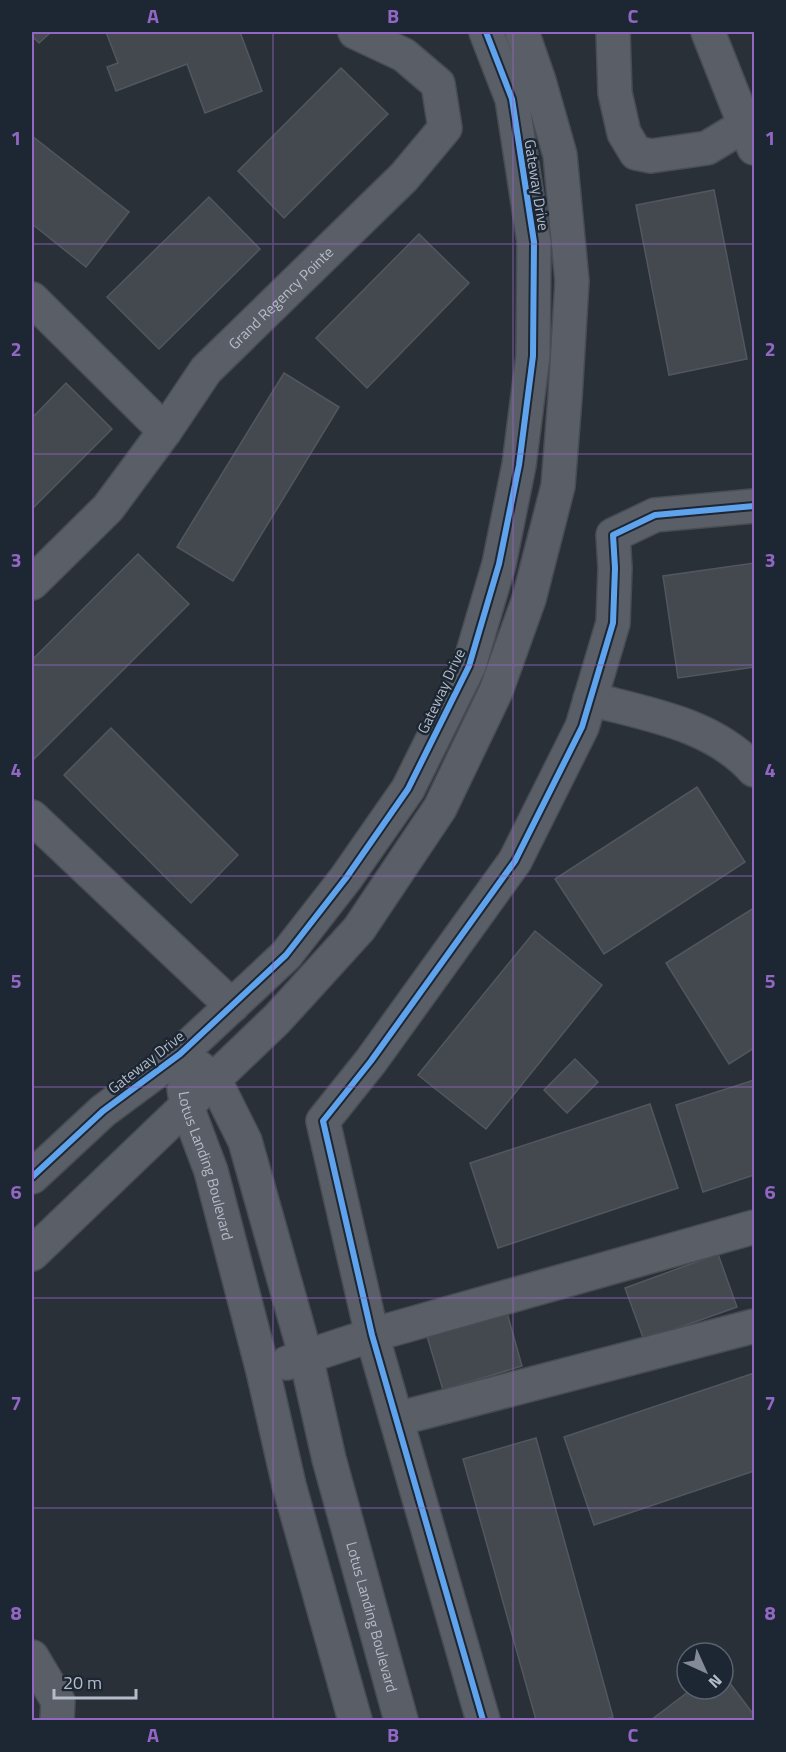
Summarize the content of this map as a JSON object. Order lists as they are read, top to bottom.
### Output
{
  "streets": {
    "street": ["Gateway Drive", "Grand Regency Pointe", "Lotus Landing Boulevard"]
  },
  "crossings": [
    ["Gateway Drive", "Lotus Landing Boulevard"]
  ],
  "scale_bar": "20 m",
  "north": "bottom right",
  "grid": {
    "columns": ["A", "B", "C"],
    "rows": [
      "1",
      "2",
      "3",
      "4",
      "5",
      "6",
      "7",
      "8"
    ]
  }
}
